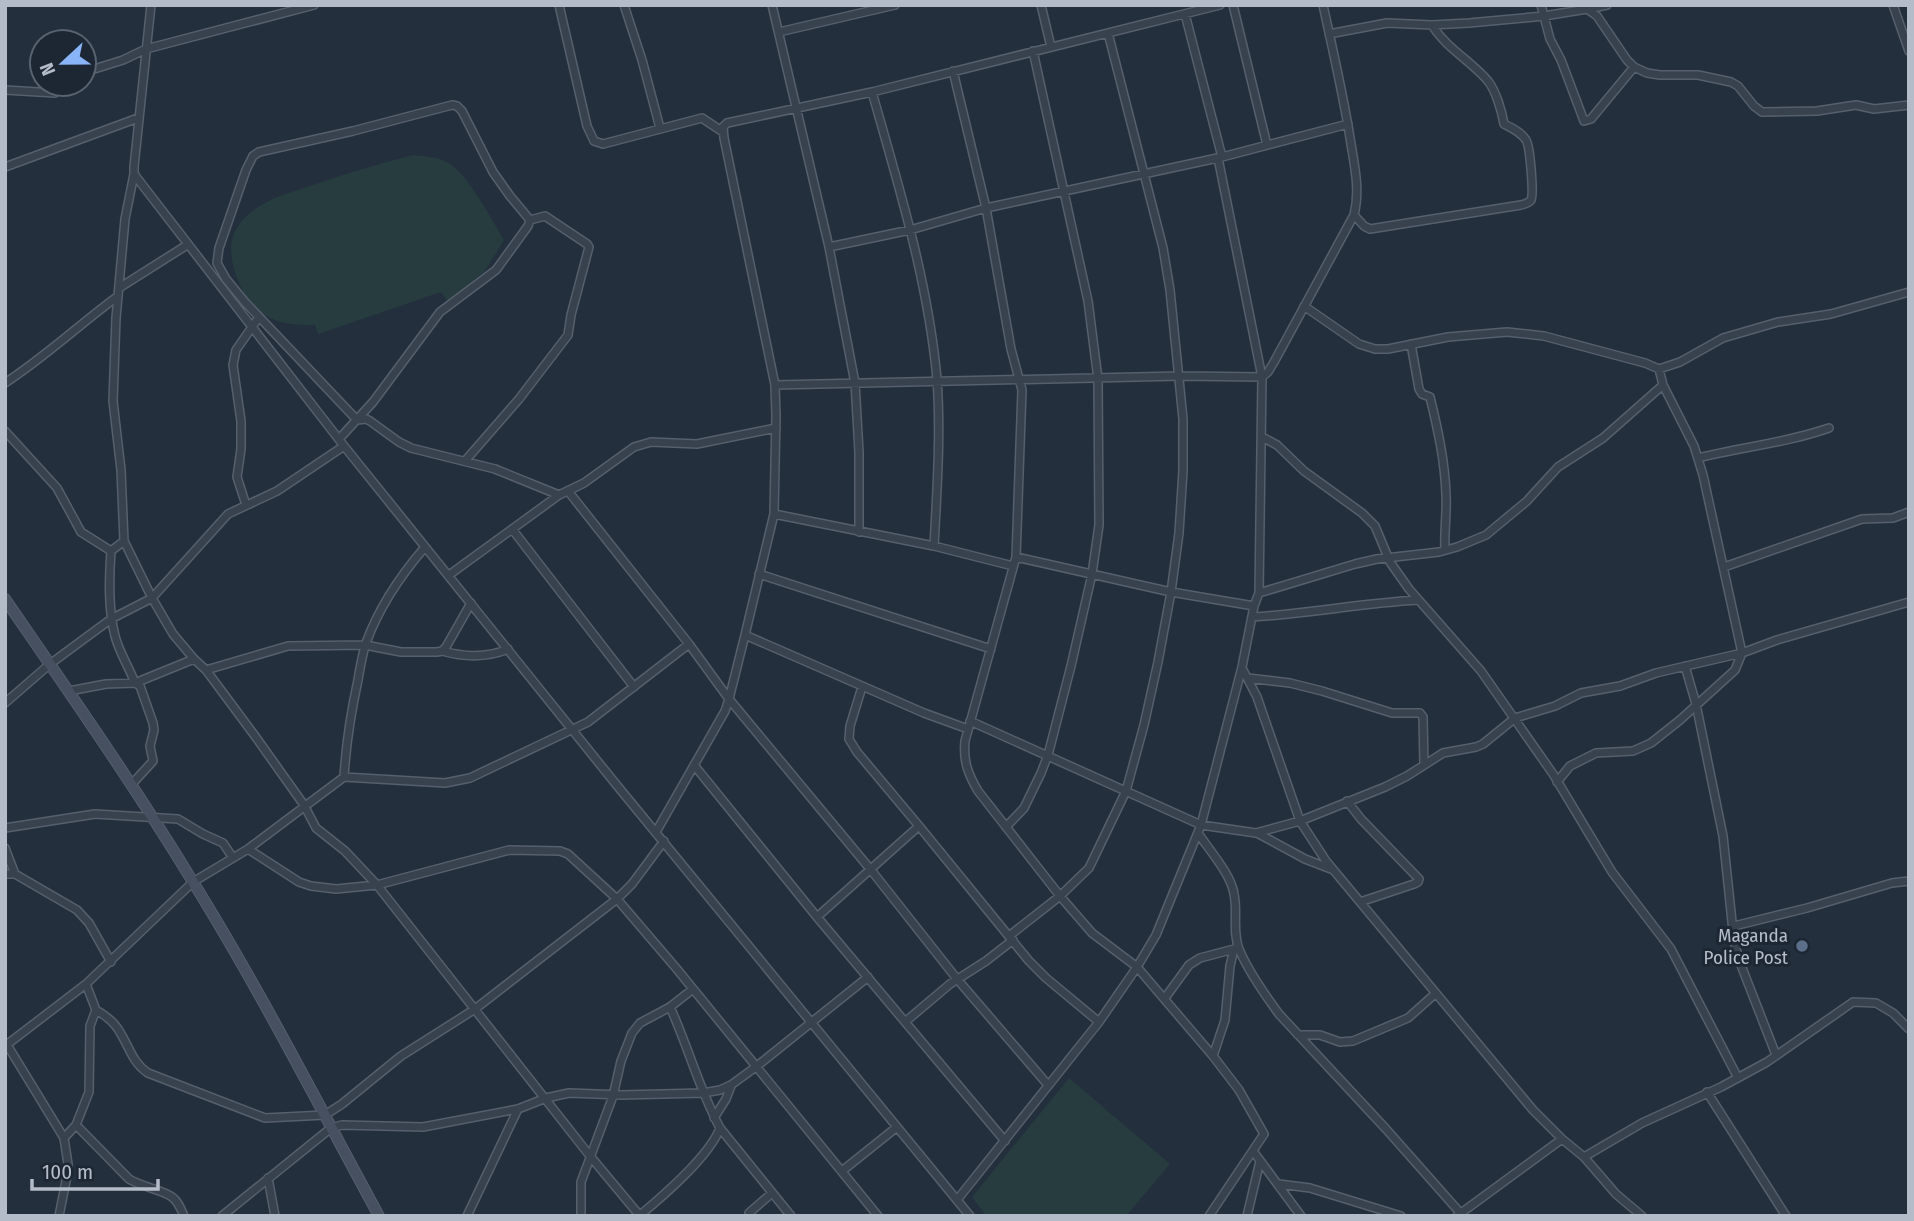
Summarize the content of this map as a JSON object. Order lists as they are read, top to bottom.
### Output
{
  "places": ["Maganda Police Post"],
  "scale_bar": "100 m",
  "north": "left"
}
